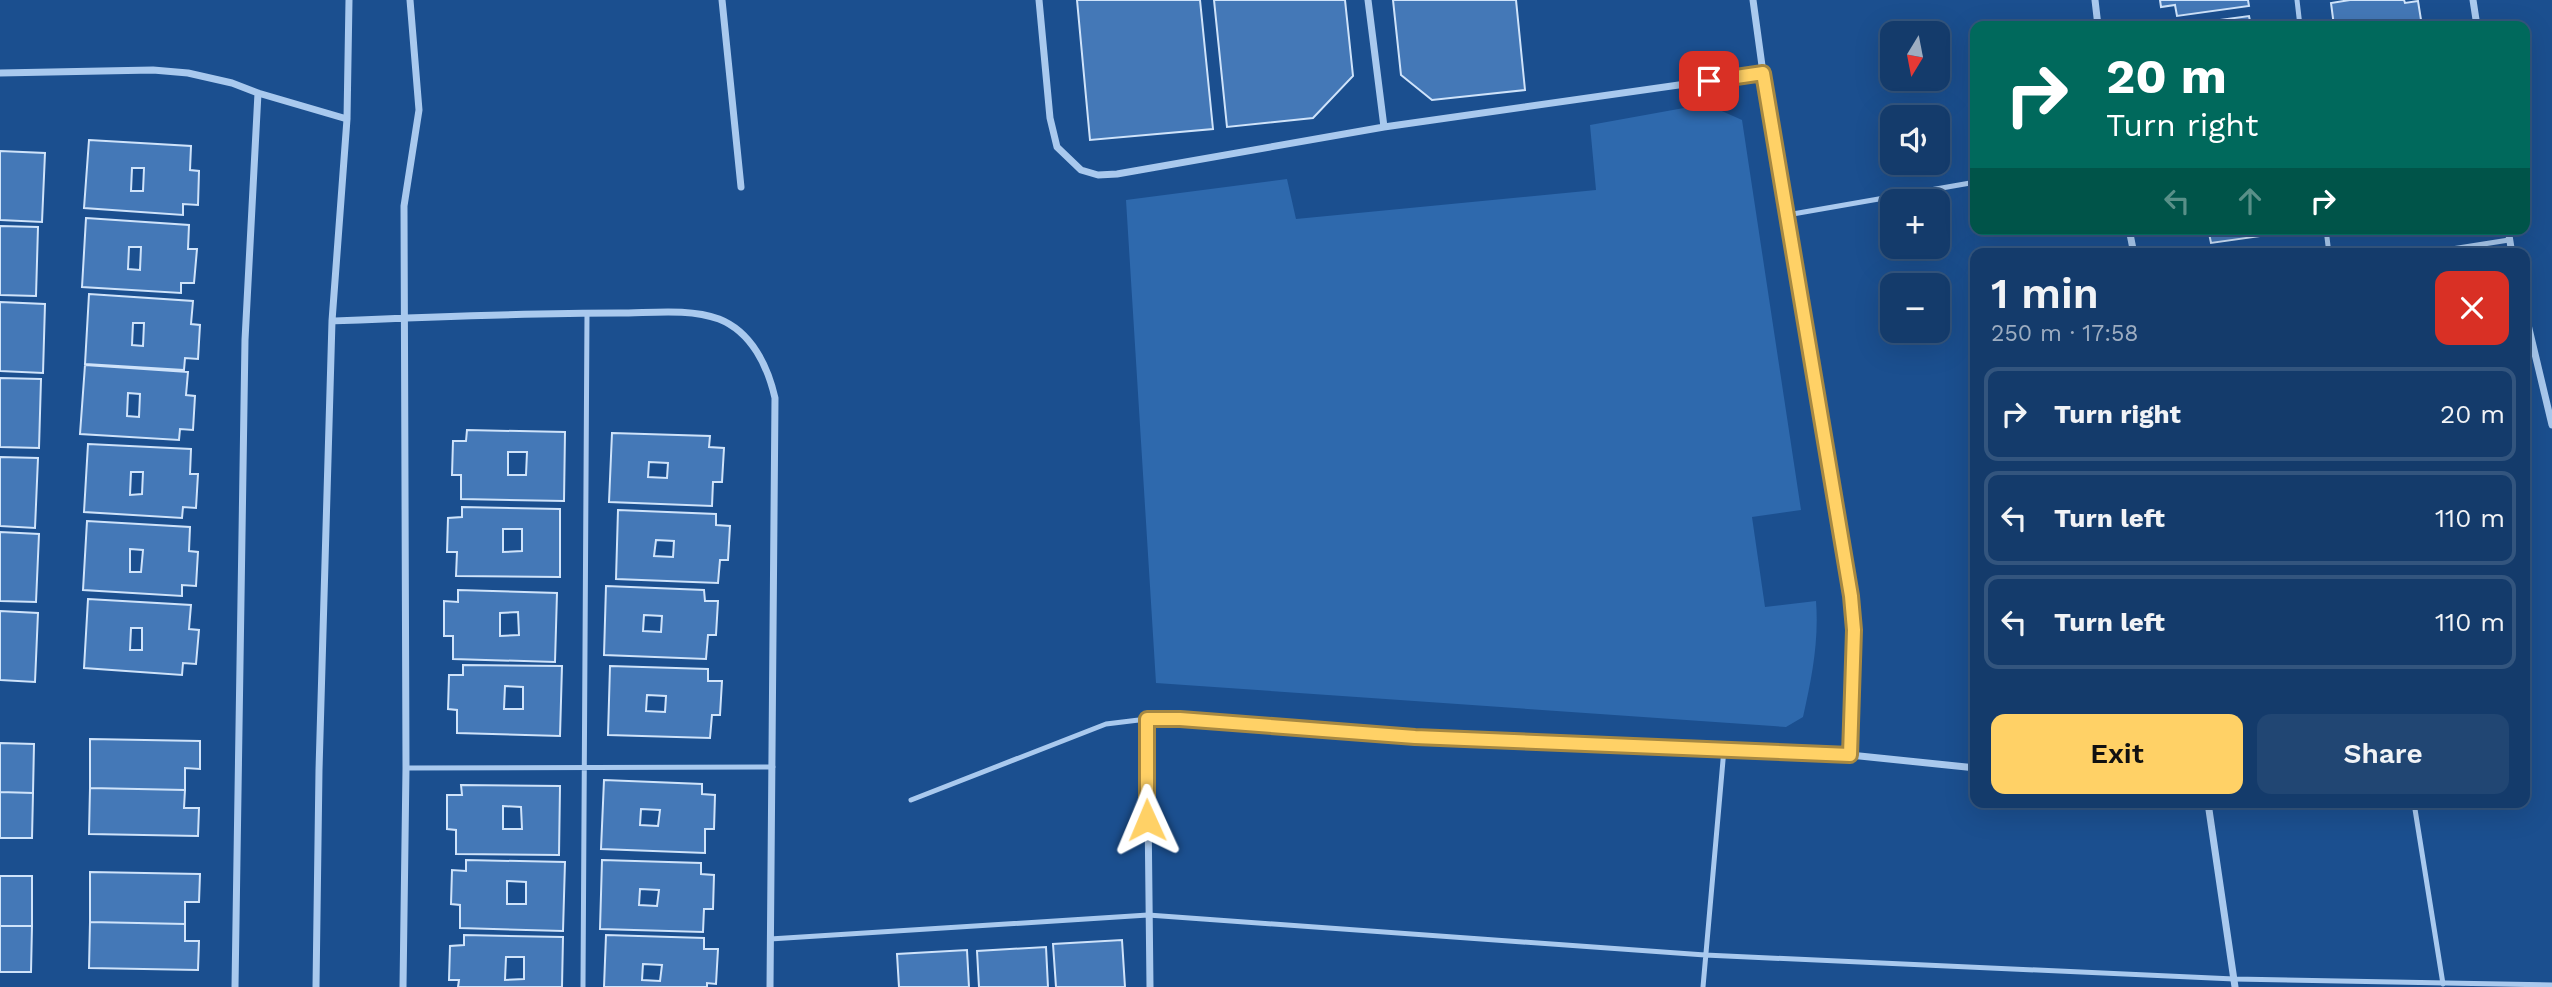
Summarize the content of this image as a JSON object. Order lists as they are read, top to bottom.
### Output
{
  "north": "bottom",
  "page": {
    "map_buttons": ["+", "−"],
    "turn": ["20 m", "Turn right"],
    "heading": ["1 min", "250 m · 17:58"],
    "list": [
      {
        "name": "Turn right",
        "value": "20 m"
      },
      {
        "name": "Turn left",
        "value": "110 m"
      },
      {
        "name": "Turn left",
        "value": "110 m"
      }
    ],
    "buttons": ["Exit", "Share"]
  }
}
